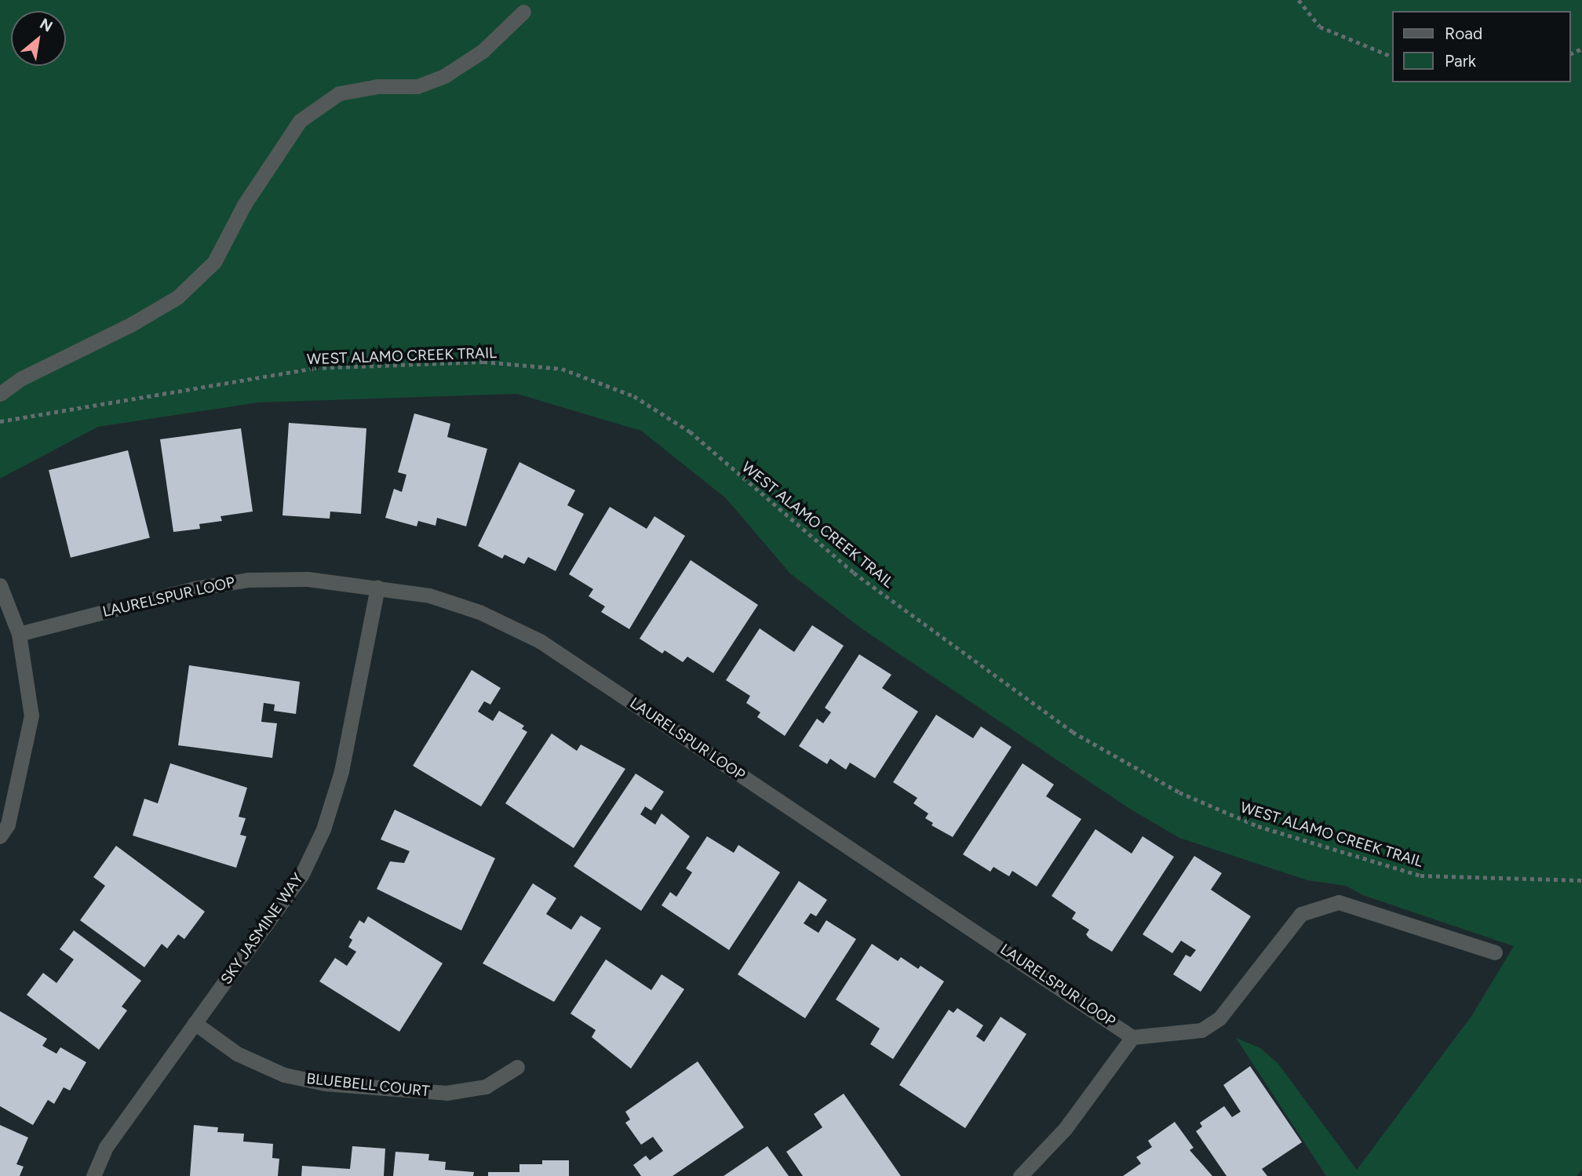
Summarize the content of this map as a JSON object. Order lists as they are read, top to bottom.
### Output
{
  "streets": {
    "street": ["LAURELSPUR LOOP", "SKY JASMINE WAY", "BLUEBELL COURT"],
    "path": ["WEST ALAMO CREEK TRAIL"]
  },
  "crossings": [
    ["LAURELSPUR LOOP", "SKY JASMINE WAY"],
    ["SKY JASMINE WAY", "BLUEBELL COURT"]
  ],
  "legend": ["Road", "Park"],
  "north": "top right"
}
